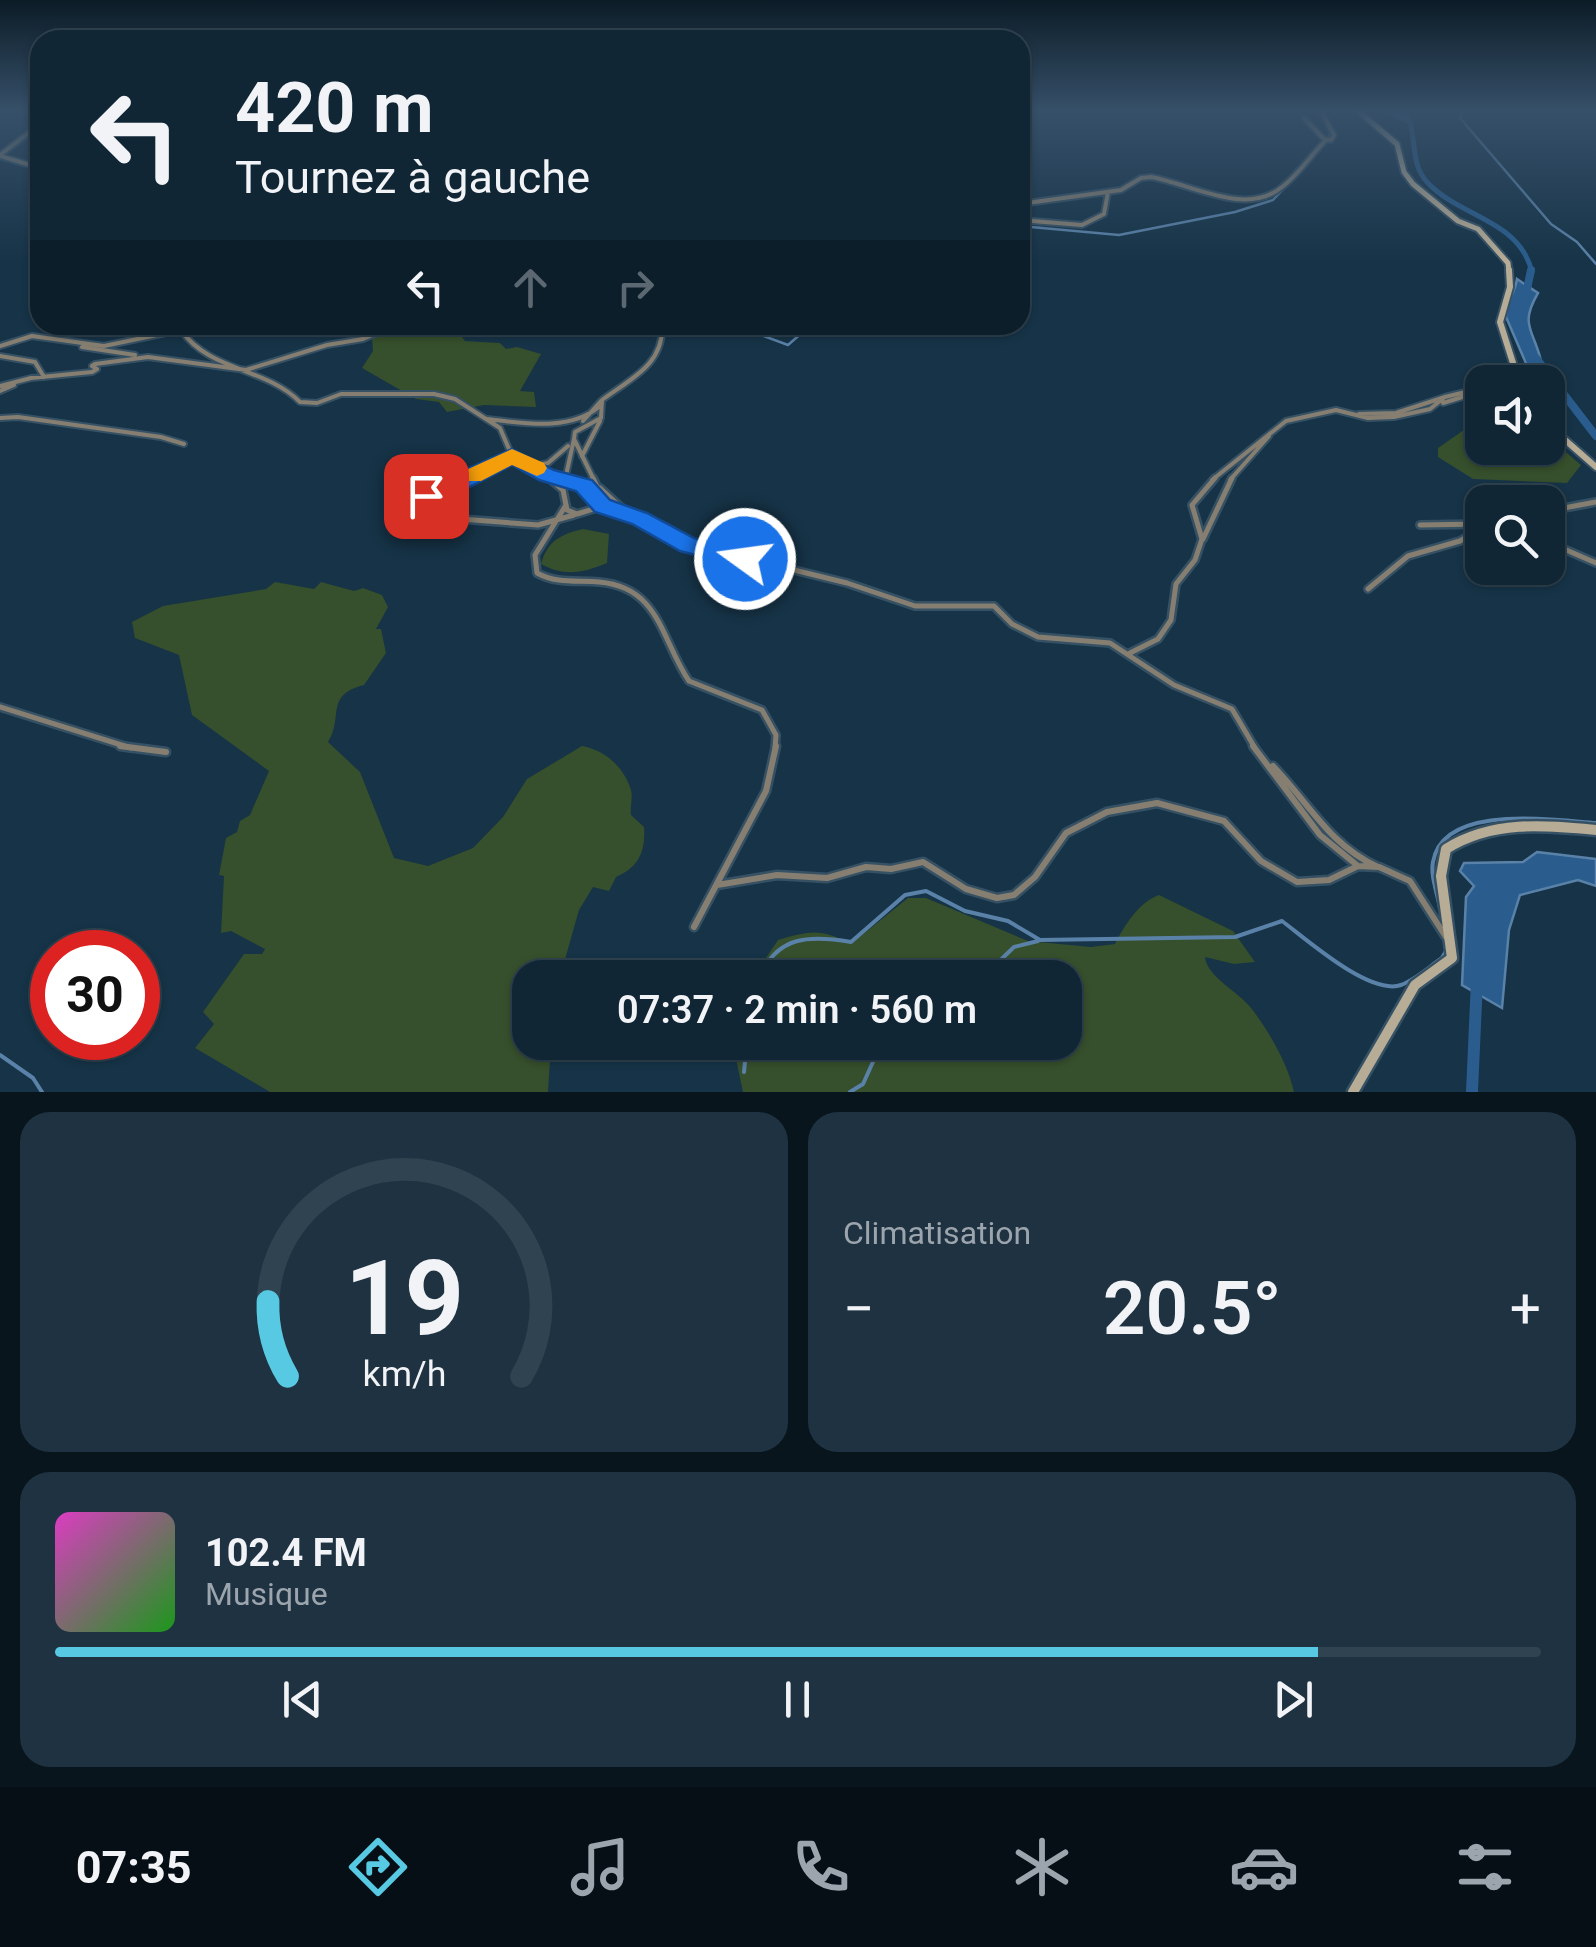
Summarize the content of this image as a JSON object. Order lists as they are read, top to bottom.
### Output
{
  "page": {
    "turn": ["420 m", "Tournez à gauche"],
    "limit": "30",
    "trip": "07:37 · 2 min · 560 m",
    "tile": "Climatisation",
    "heat": ["−", "20.5°", "+"],
    "song": ["102.4 FM", "Musique"],
    "tabs": "07:35",
    "gauge": ["19", "km/h"]
  }
}
